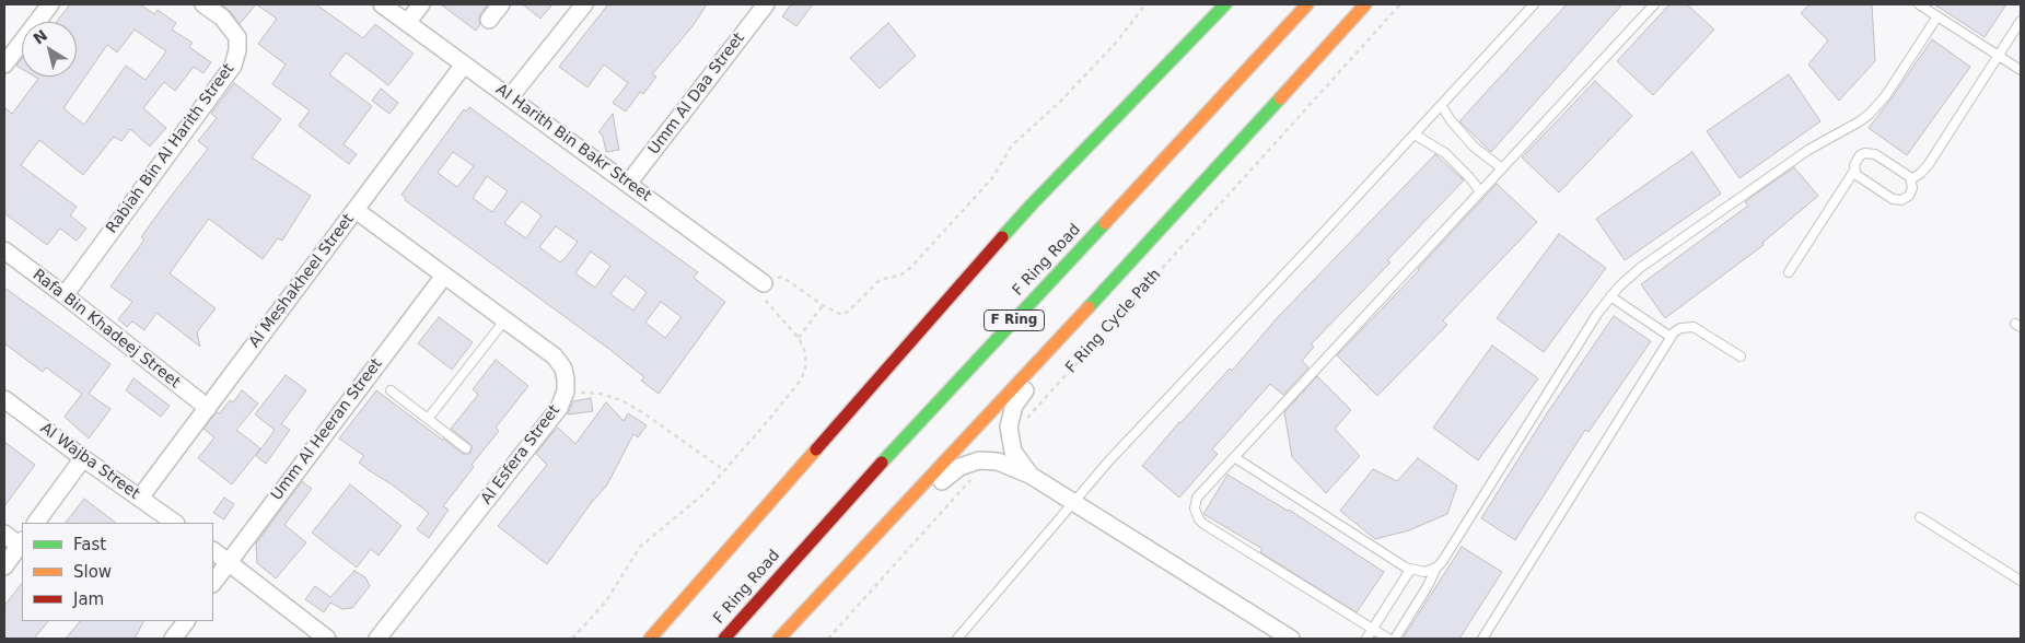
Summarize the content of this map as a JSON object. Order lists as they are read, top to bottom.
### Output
{
  "streets": {
    "highway": ["F Ring Road", "F Ring"],
    "street": [
      "Umm Al Daa Street",
      "Al Harith Bin Bakr Street",
      "Rabiah Bin Al Harith Street",
      "Al Meshakheel Street",
      "Rafa Bin Khadeej Street",
      "Umm Al Heeran Street",
      "Al Esfera Street",
      "Al Wajba Street"
    ],
    "path": ["F Ring Cycle Path"]
  },
  "crossings": [
    ["Umm Al Daa Street", "Al Harith Bin Bakr Street"],
    ["Al Harith Bin Bakr Street", "Al Meshakheel Street"],
    ["Rabiah Bin Al Harith Street", "Rafa Bin Khadeej Street"],
    ["Al Meshakheel Street", "Rafa Bin Khadeej Street"],
    ["Al Meshakheel Street", "Al Esfera Street"],
    ["Al Meshakheel Street", "Al Wajba Street"],
    ["Umm Al Heeran Street", "Al Esfera Street"]
  ],
  "legend": ["Fast", "Slow", "Jam"],
  "north": "top left"
}
